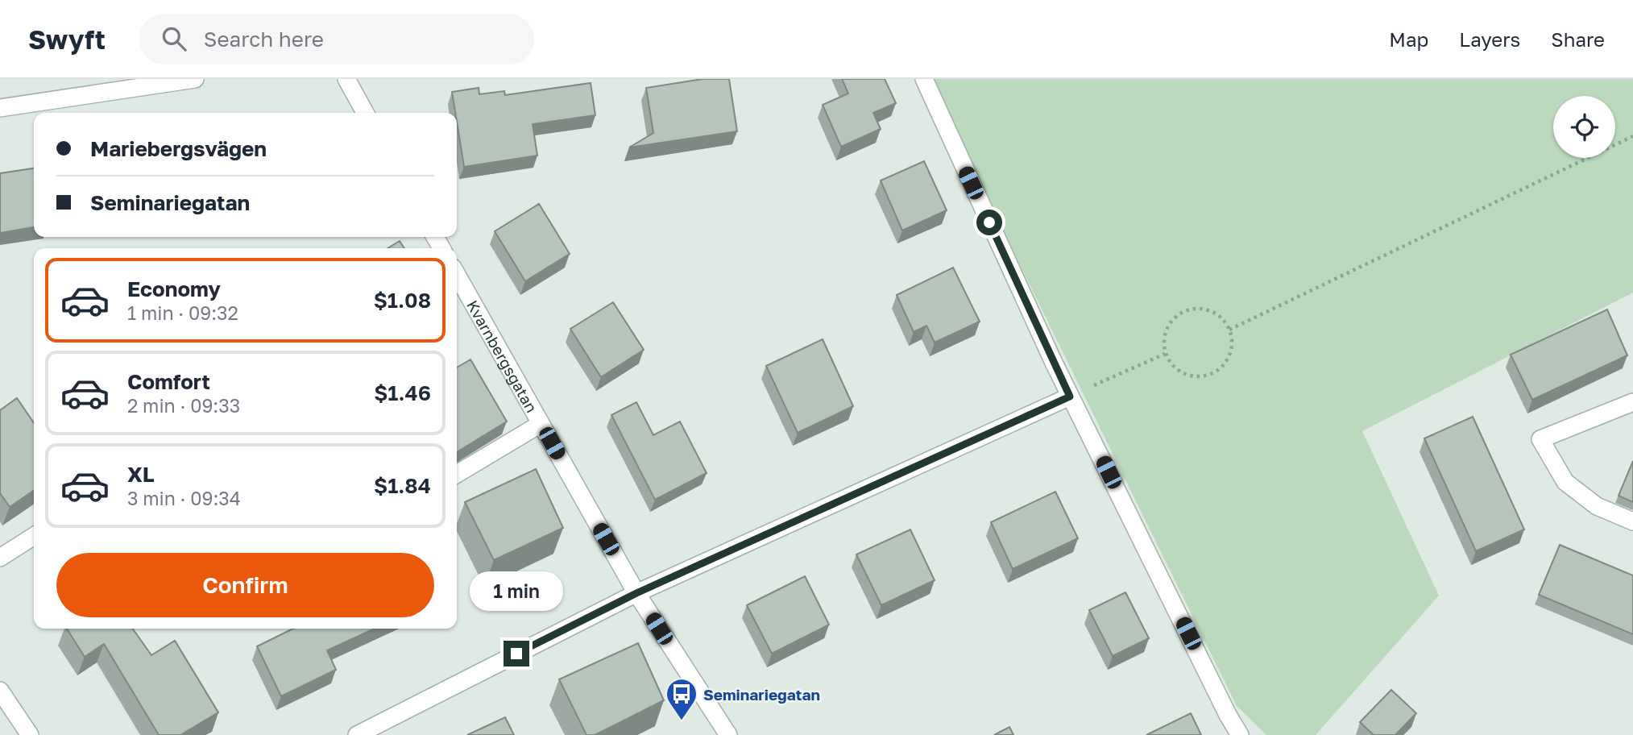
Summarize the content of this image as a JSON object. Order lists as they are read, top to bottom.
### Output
{
  "streets": {
    "street": ["Kvarnbergsgatan"]
  },
  "places": {
    "bus stop": ["Seminariegatan"]
  },
  "page": {
    "header": "Swyft",
    "search": "Search here",
    "nav": ["Map", "Layers", "Share"],
    "banner": ["Mariebergsvägen", "Seminariegatan"],
    "list": [
      {
        "name": "Economy",
        "note": "1 min · 09:32",
        "value": "$1.08"
      },
      {
        "name": "Comfort",
        "note": "2 min · 09:33",
        "value": "$1.46"
      },
      {
        "name": "XL",
        "note": "3 min · 09:34",
        "value": "$1.84"
      }
    ],
    "buttons": "Confirm",
    "bubble": "1 min"
  }
}
